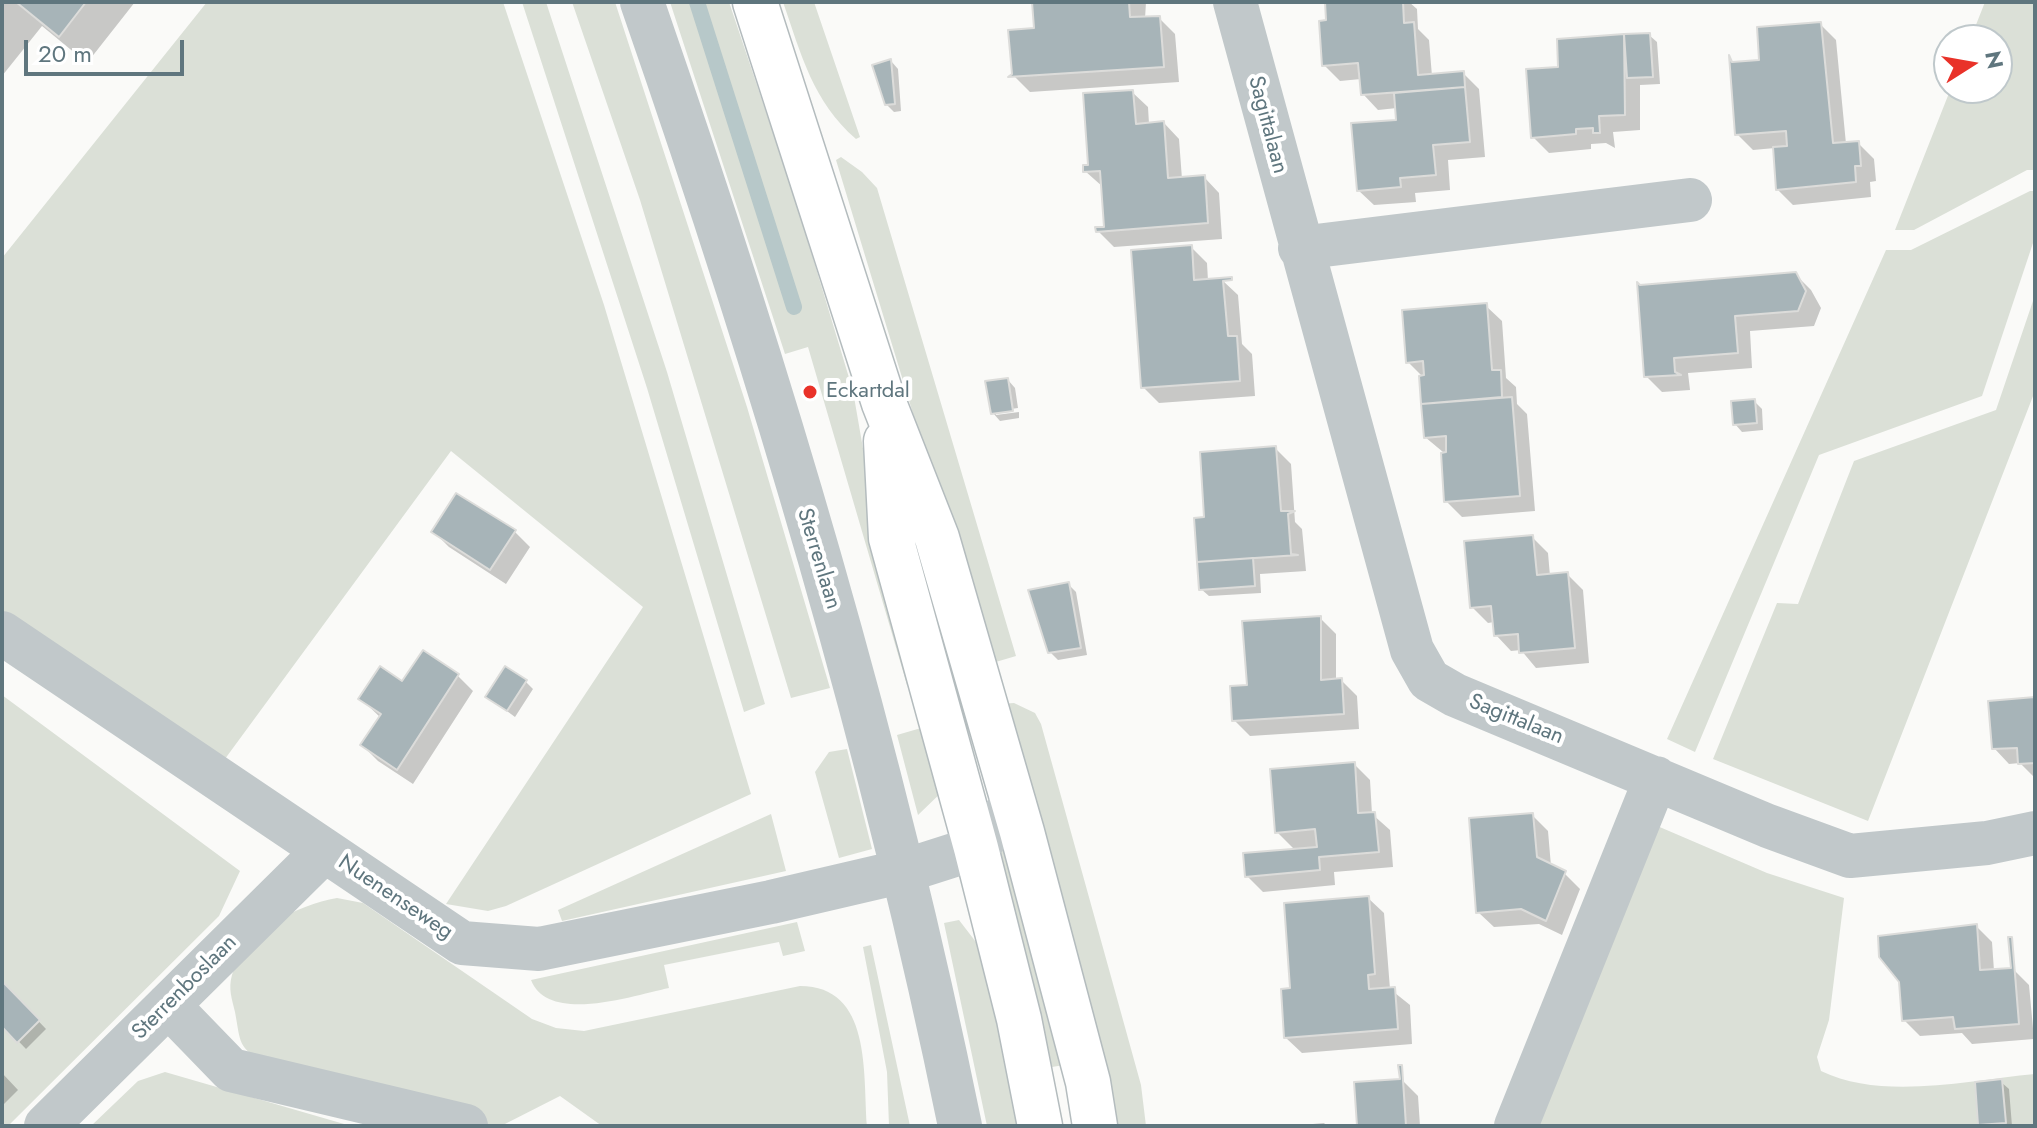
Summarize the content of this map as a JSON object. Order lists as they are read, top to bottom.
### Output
{
  "streets": {
    "street": [
      "Sagittalaan",
      "Sterrenlaan",
      "Nuenenseweg",
      "Sterrenboslaan"
    ]
  },
  "crossings": [
    ["Sterrenlaan", "Nuenenseweg"],
    ["Nuenenseweg", "Sterrenboslaan"]
  ],
  "places": ["Eckartdal"],
  "scale_bar": "20 m",
  "north": "right"
}
